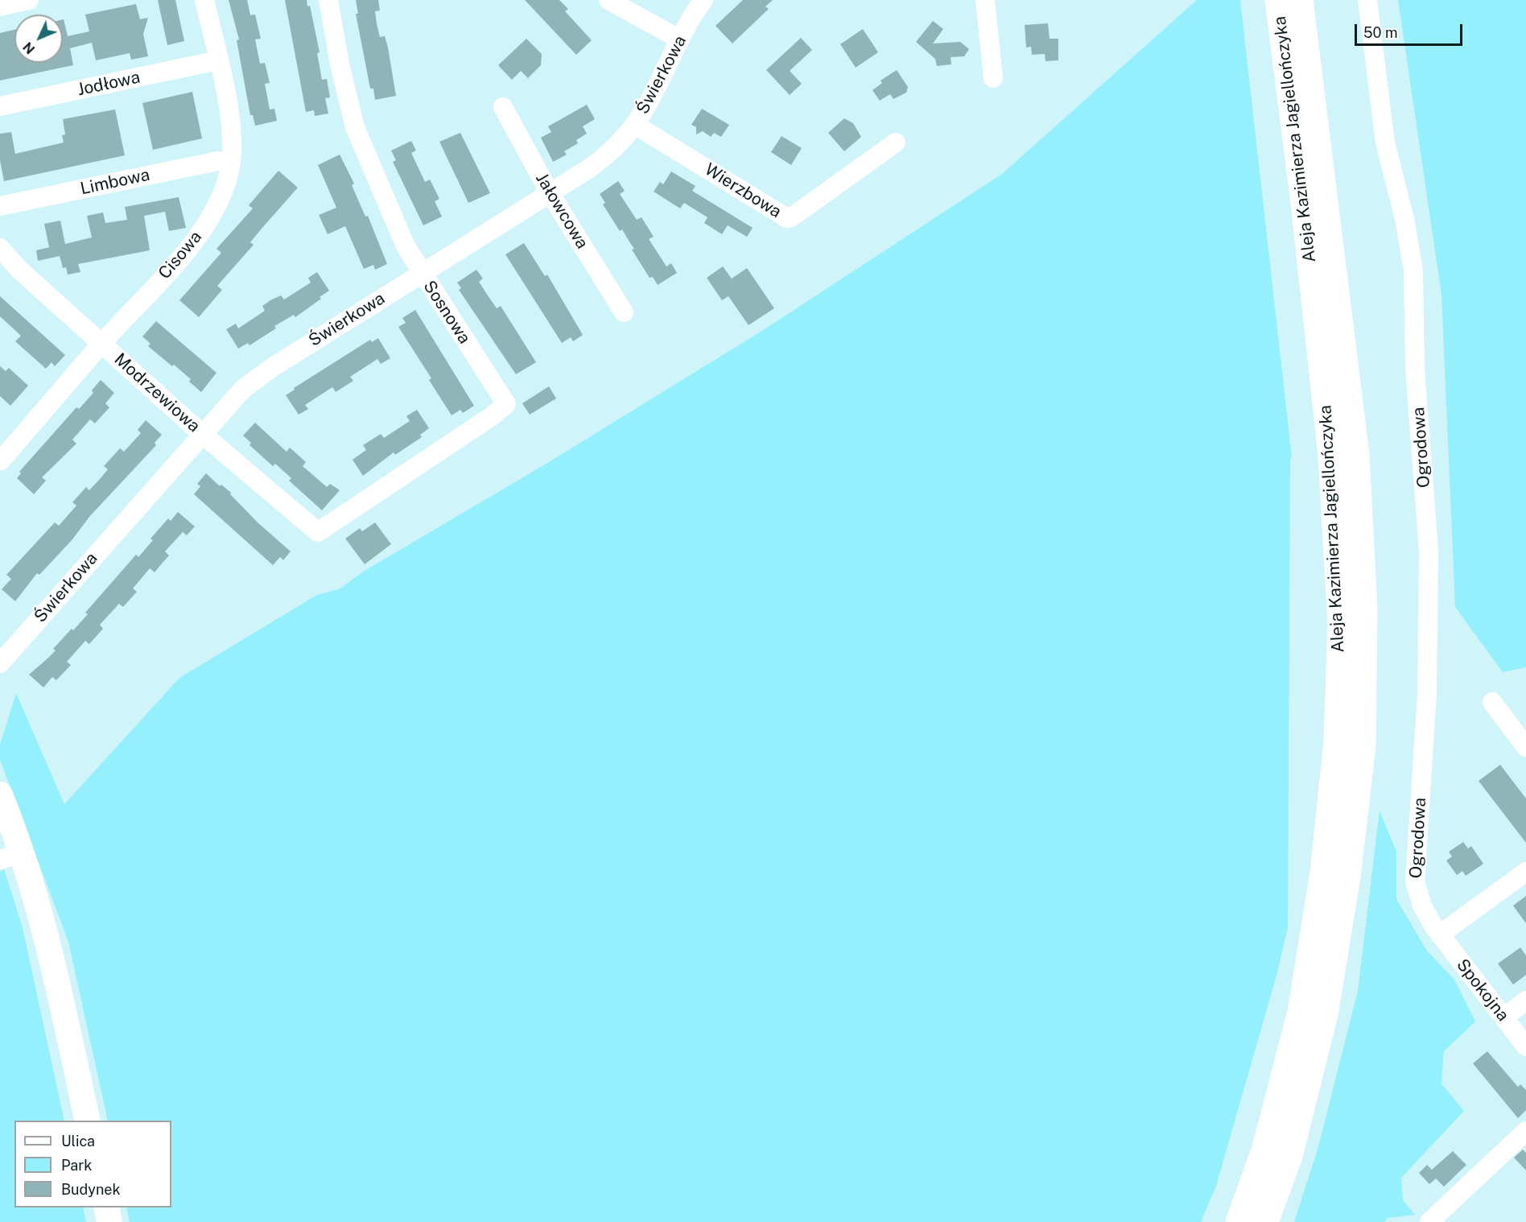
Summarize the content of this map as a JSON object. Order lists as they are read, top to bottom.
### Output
{
  "streets": {
    "highway": ["Aleja Kazimierza Jagiellończyka"],
    "street": [
      "Świerkowa",
      "Jodłowa",
      "Limbowa",
      "Wierzbowa",
      "Jałowcowa",
      "Cisowa",
      "Sosnowa",
      "Modrzewiowa",
      "Ogrodowa",
      "Spokojna"
    ]
  },
  "crossings": [
    ["Świerkowa", "Wierzbowa"],
    ["Świerkowa", "Jałowcowa"],
    ["Świerkowa", "Sosnowa"],
    ["Świerkowa", "Modrzewiowa"],
    ["Jodłowa", "Cisowa"],
    ["Limbowa", "Cisowa"],
    ["Cisowa", "Modrzewiowa"],
    ["Sosnowa", "Modrzewiowa"],
    ["Ogrodowa", "Spokojna"]
  ],
  "legend": ["Ulica", "Park", "Budynek"],
  "scale_bar": "50 m",
  "north": "bottom left"
}
